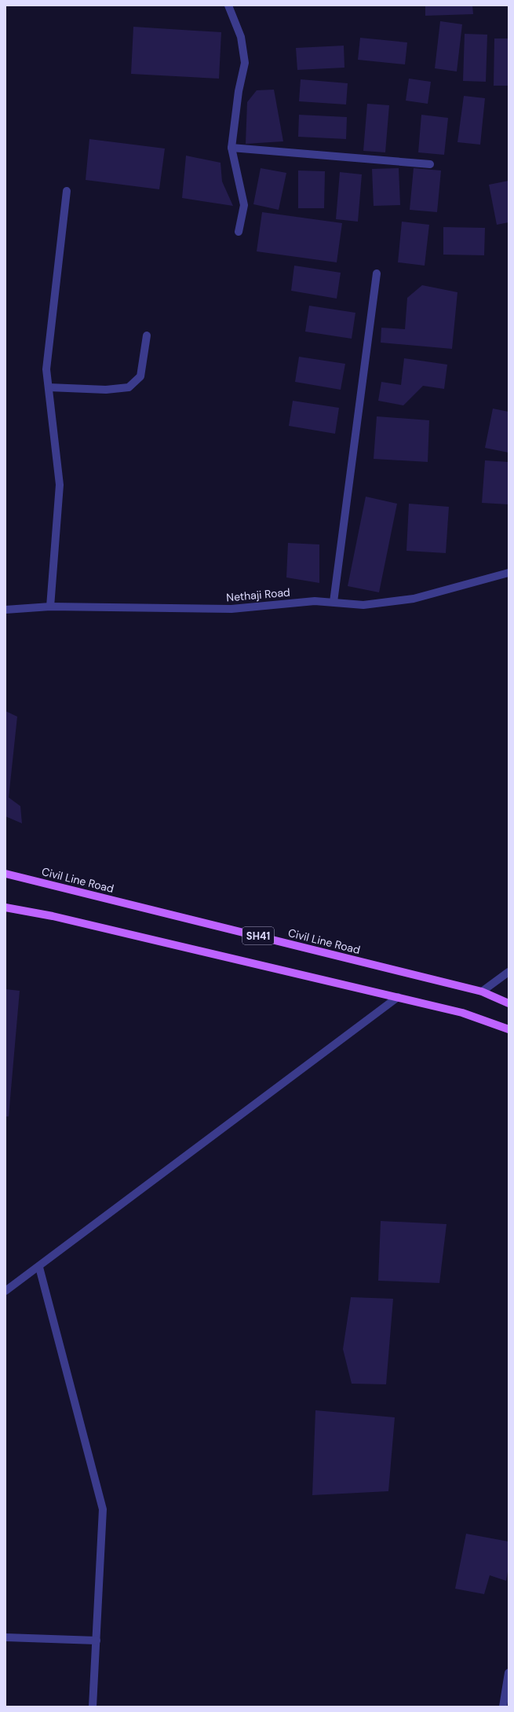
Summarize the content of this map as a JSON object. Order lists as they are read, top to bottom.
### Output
{
  "streets": {
    "main road": ["Civil Line Road", "SH41"],
    "street": ["Nethaji Road"]
  }
}
